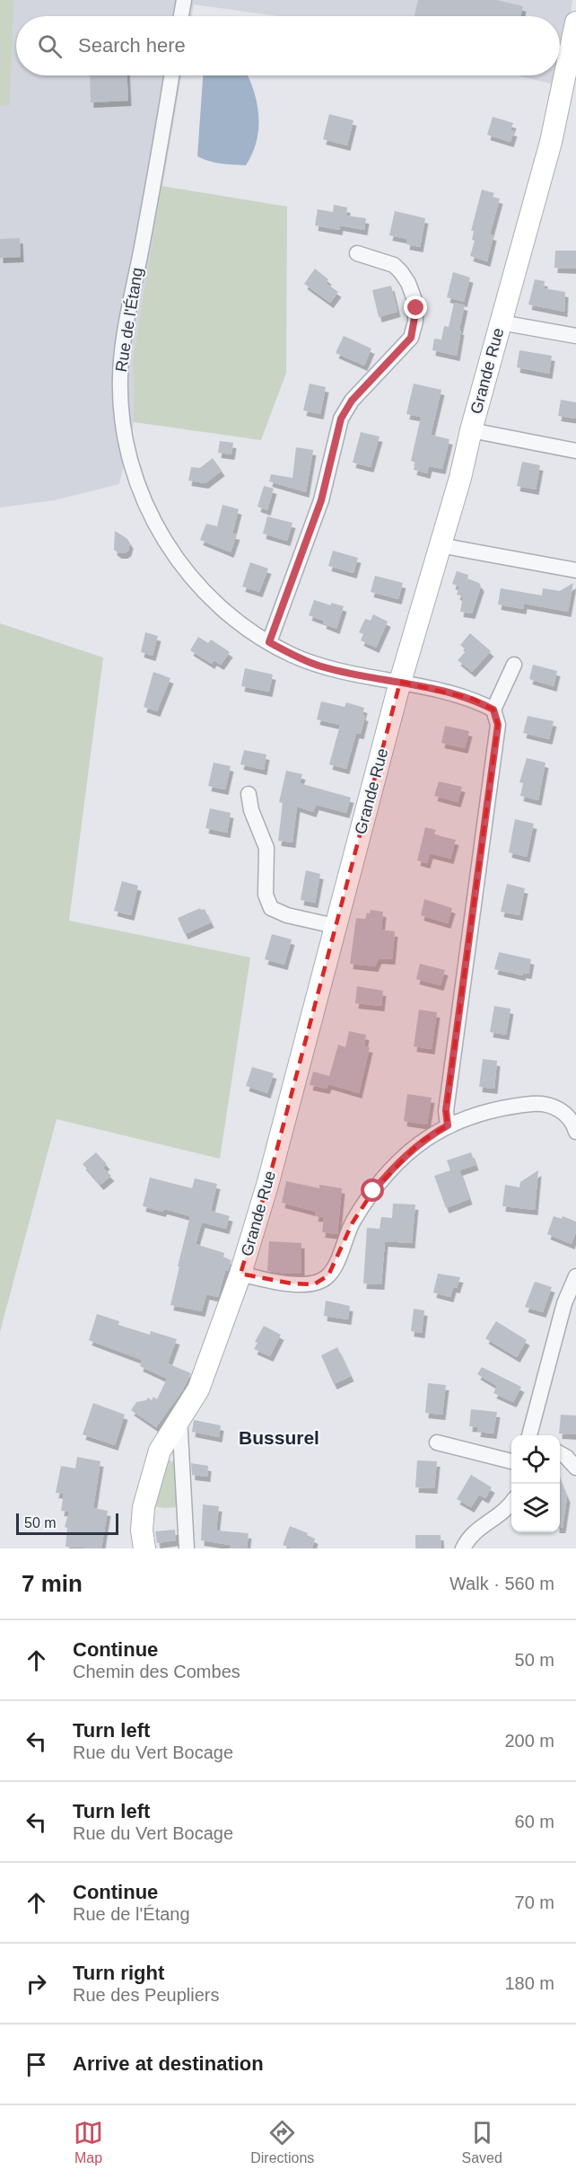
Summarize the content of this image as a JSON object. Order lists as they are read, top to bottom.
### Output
{
  "streets": {
    "street": ["Rue de l'Étang", "Grande Rue"]
  },
  "crossings": [
    ["Rue de l'Étang", "Grande Rue"]
  ],
  "districts": ["Bussurel"],
  "scale_bar": "50 m",
  "page": {
    "search": "Search here",
    "scale": "50 m",
    "heading": ["7 min", "Walk · 560 m"],
    "list": [
      ["Continue", "Chemin des Combes", "50 m"],
      ["Turn left", "Rue du Vert Bocage", "200 m"],
      ["Turn left", "Rue du Vert Bocage", "60 m"],
      ["Continue", "Rue de l'Étang", "70 m"],
      ["Turn right", "Rue des Peupliers", "180 m"],
      "Arrive at destination"
    ],
    "nav": ["Map", "Directions", "Saved"]
  }
}
